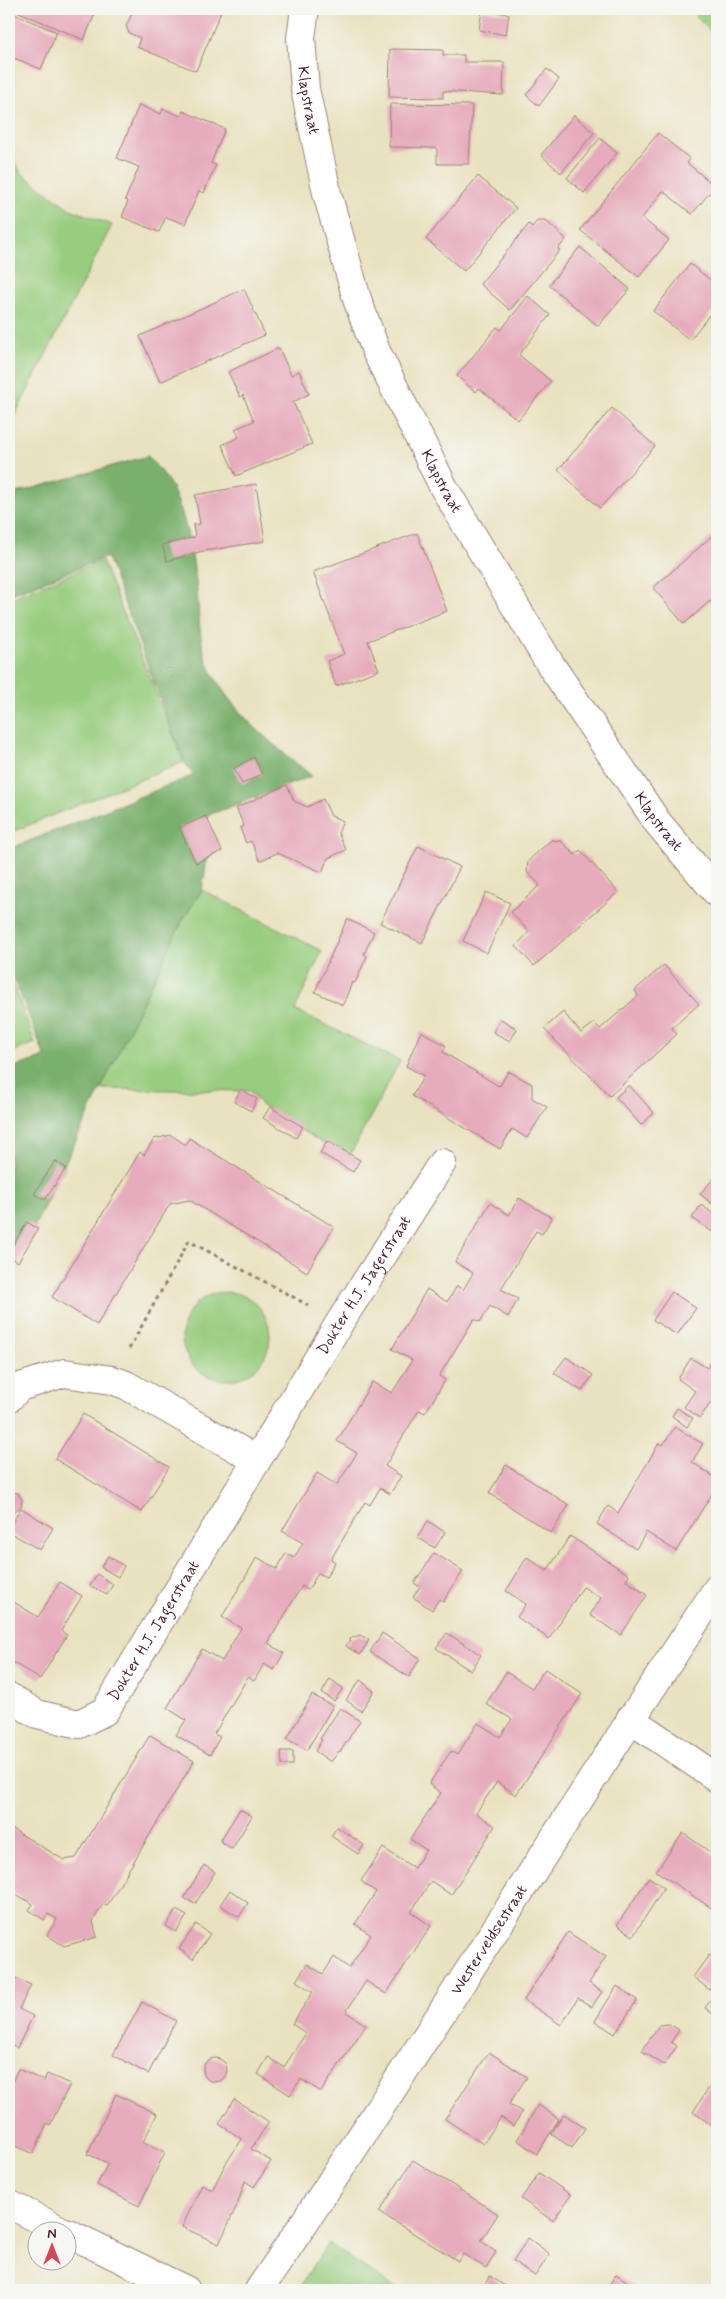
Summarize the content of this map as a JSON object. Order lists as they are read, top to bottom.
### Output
{
  "streets": {
    "street": ["Klapstraat", "Dokter H.J. Jagerstraat", "Westerveldsestraat"]
  },
  "north": "top"
}
